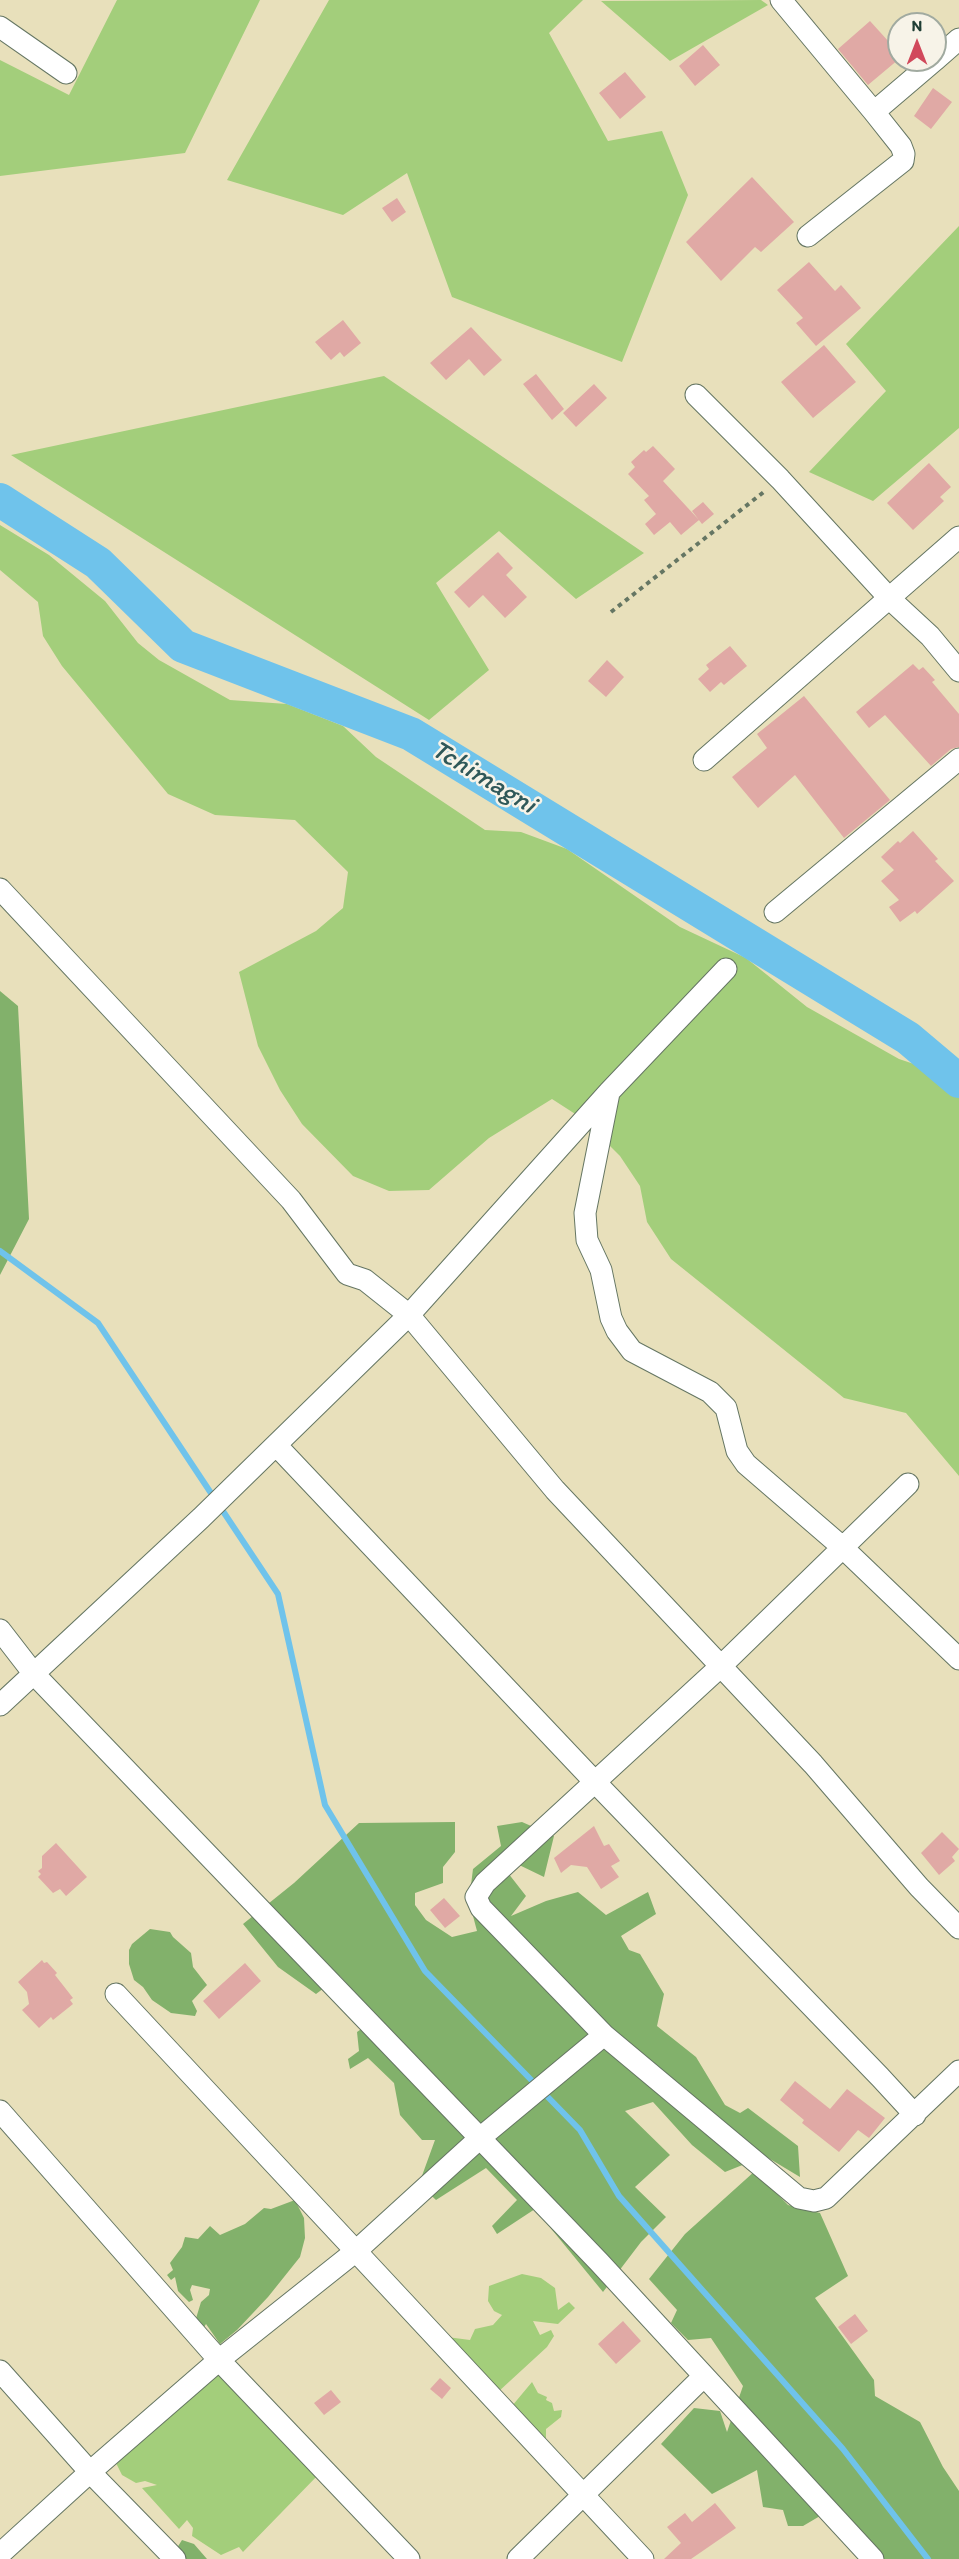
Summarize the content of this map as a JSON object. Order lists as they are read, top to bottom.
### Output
{
  "water": ["Tchimagni"],
  "north": "top"
}
